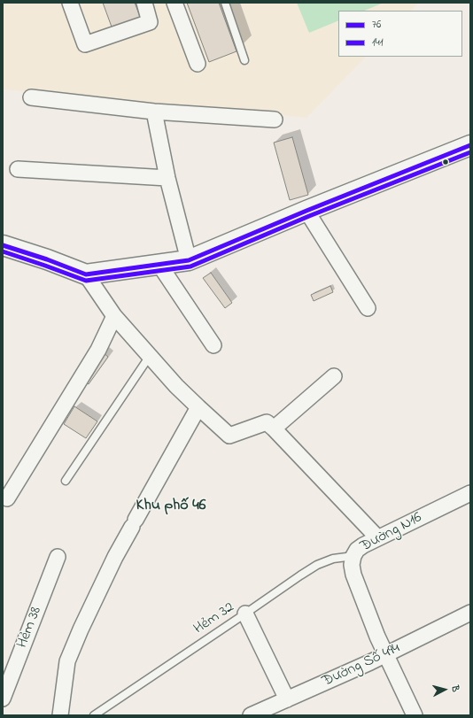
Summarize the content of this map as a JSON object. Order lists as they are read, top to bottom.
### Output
{
  "streets": {
    "street": ["Đường N16", "Hẻm 38", "Đường Số 494"],
    "lane": ["Hẻm 32"]
  },
  "crossings": [
    ["Đường N16", "Hẻm 32"],
    ["Đường N16", "Đường Số 494"]
  ],
  "districts": ["Khu phố 46"],
  "lines": ["transit line 76", "transit line 141"],
  "legend": ["76", "141"],
  "north": "right"
}
